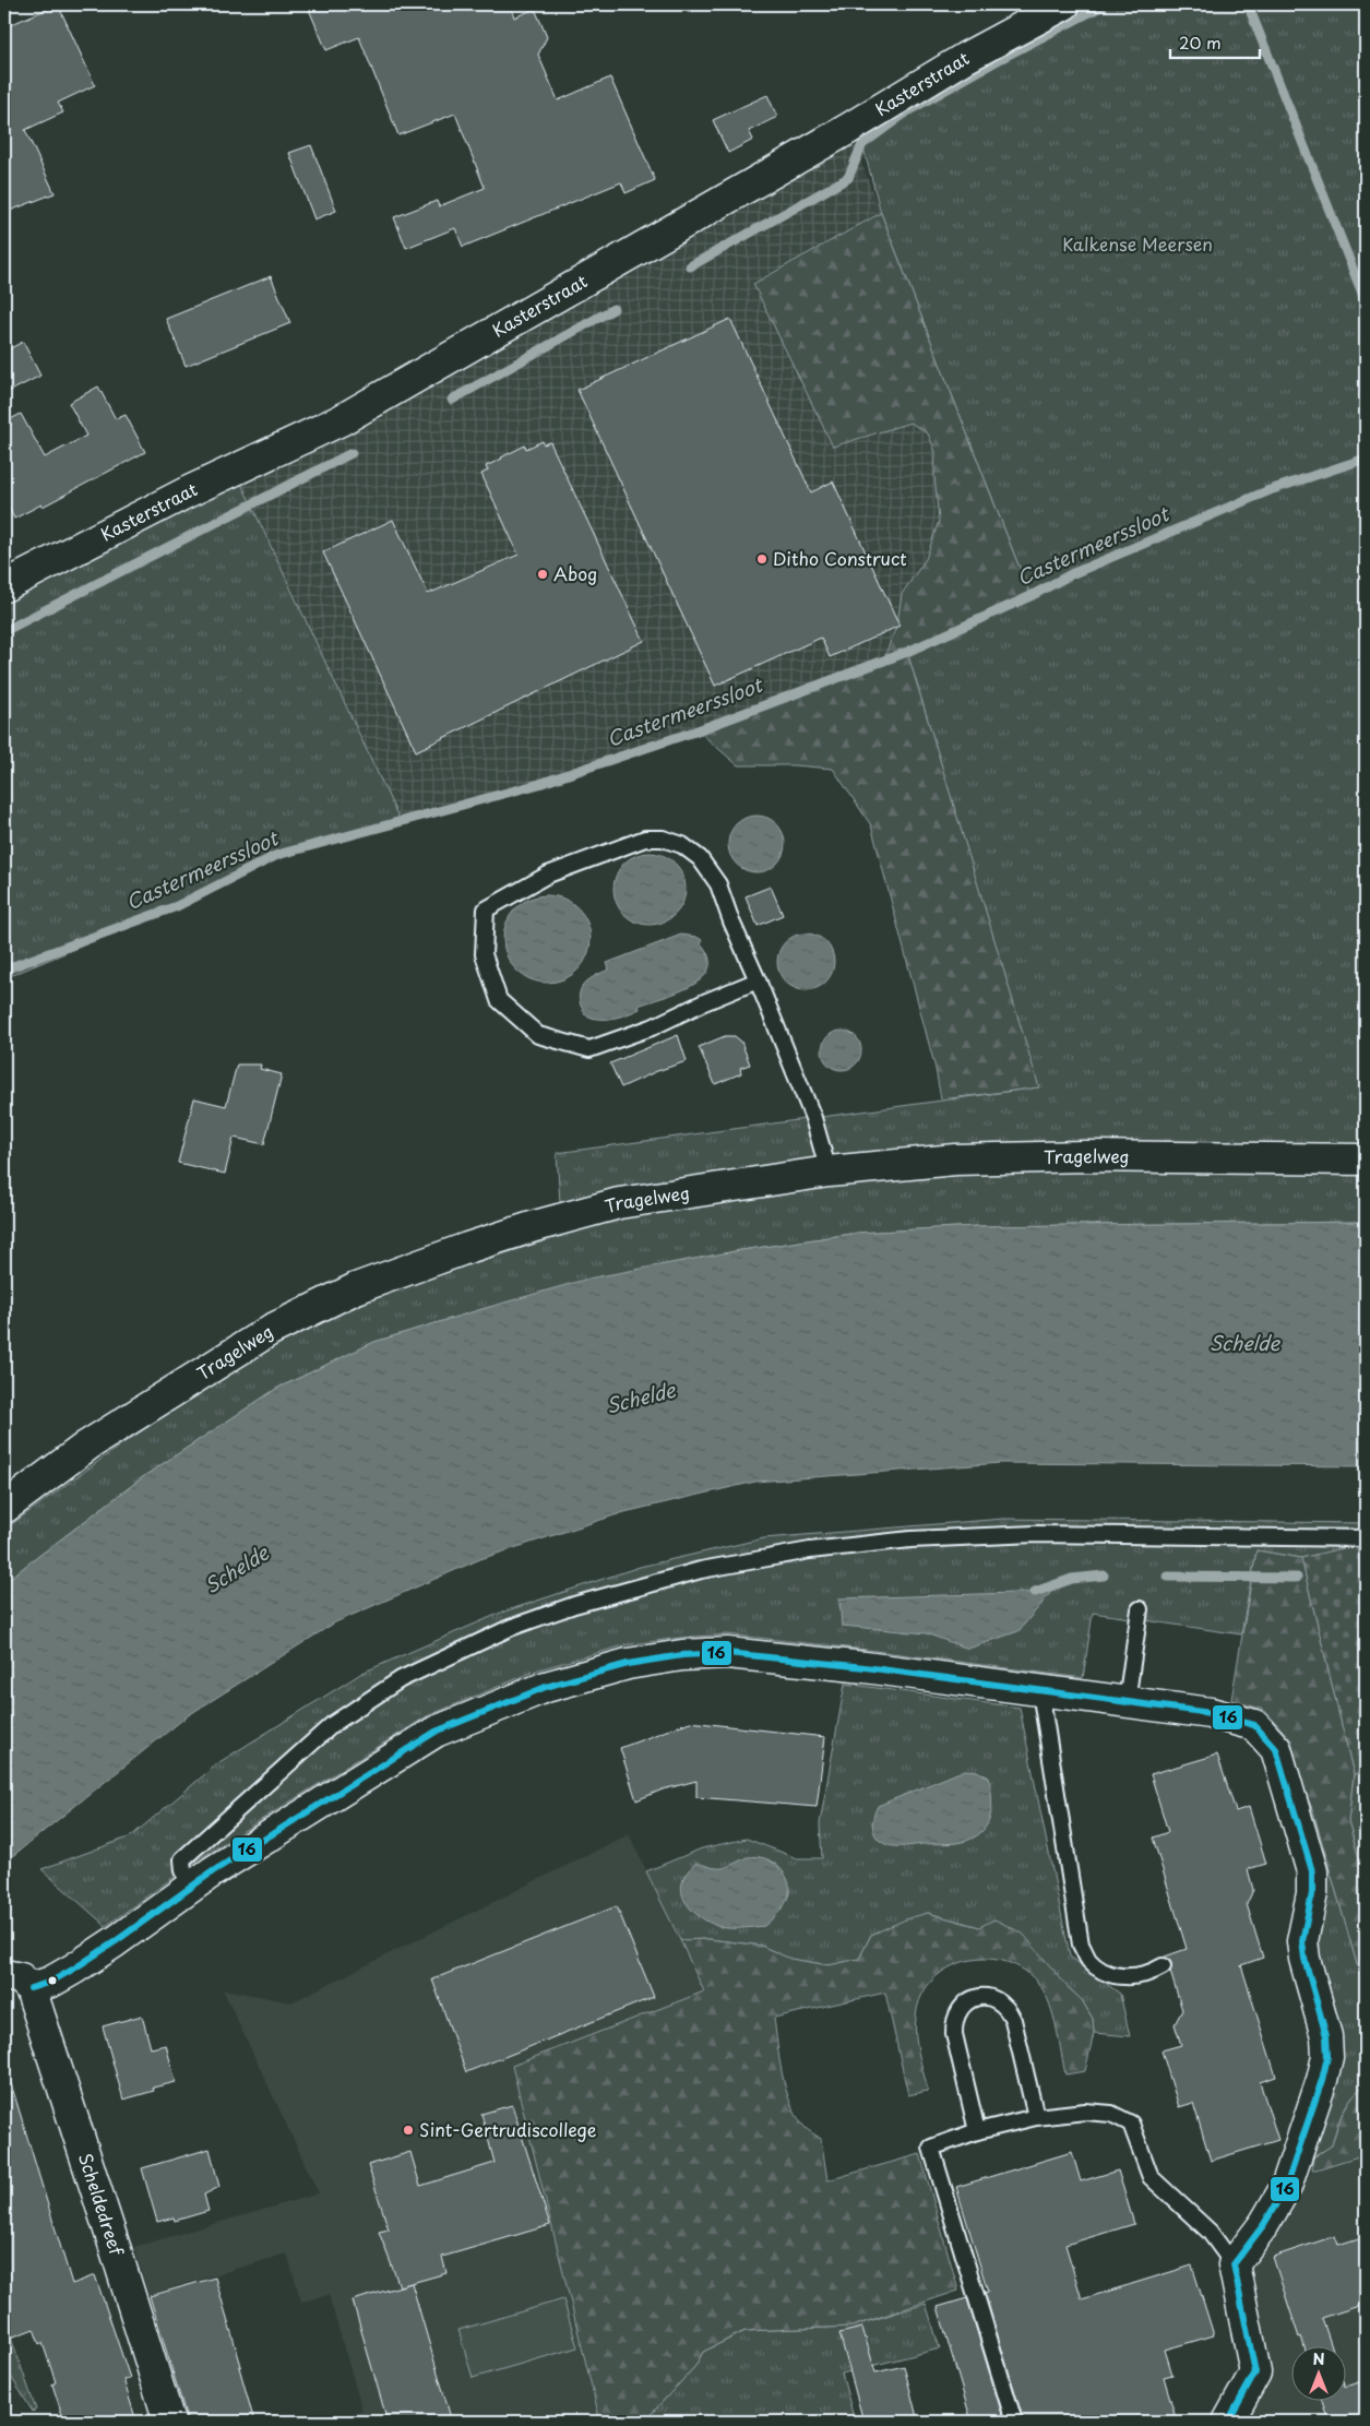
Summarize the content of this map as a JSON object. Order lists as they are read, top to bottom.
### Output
{
  "streets": {
    "street": ["Kasterstraat", "Tragelweg", "Scheldedreef"]
  },
  "water": ["Castermeerssloot", "Schelde"],
  "parks": ["Kalkense Meersen"],
  "places": ["Ditho Construct", "Abog", "Sint-Gertrudiscollege"],
  "lines": ["transit line 16"],
  "scale_bar": "20 m",
  "north": "top"
}
